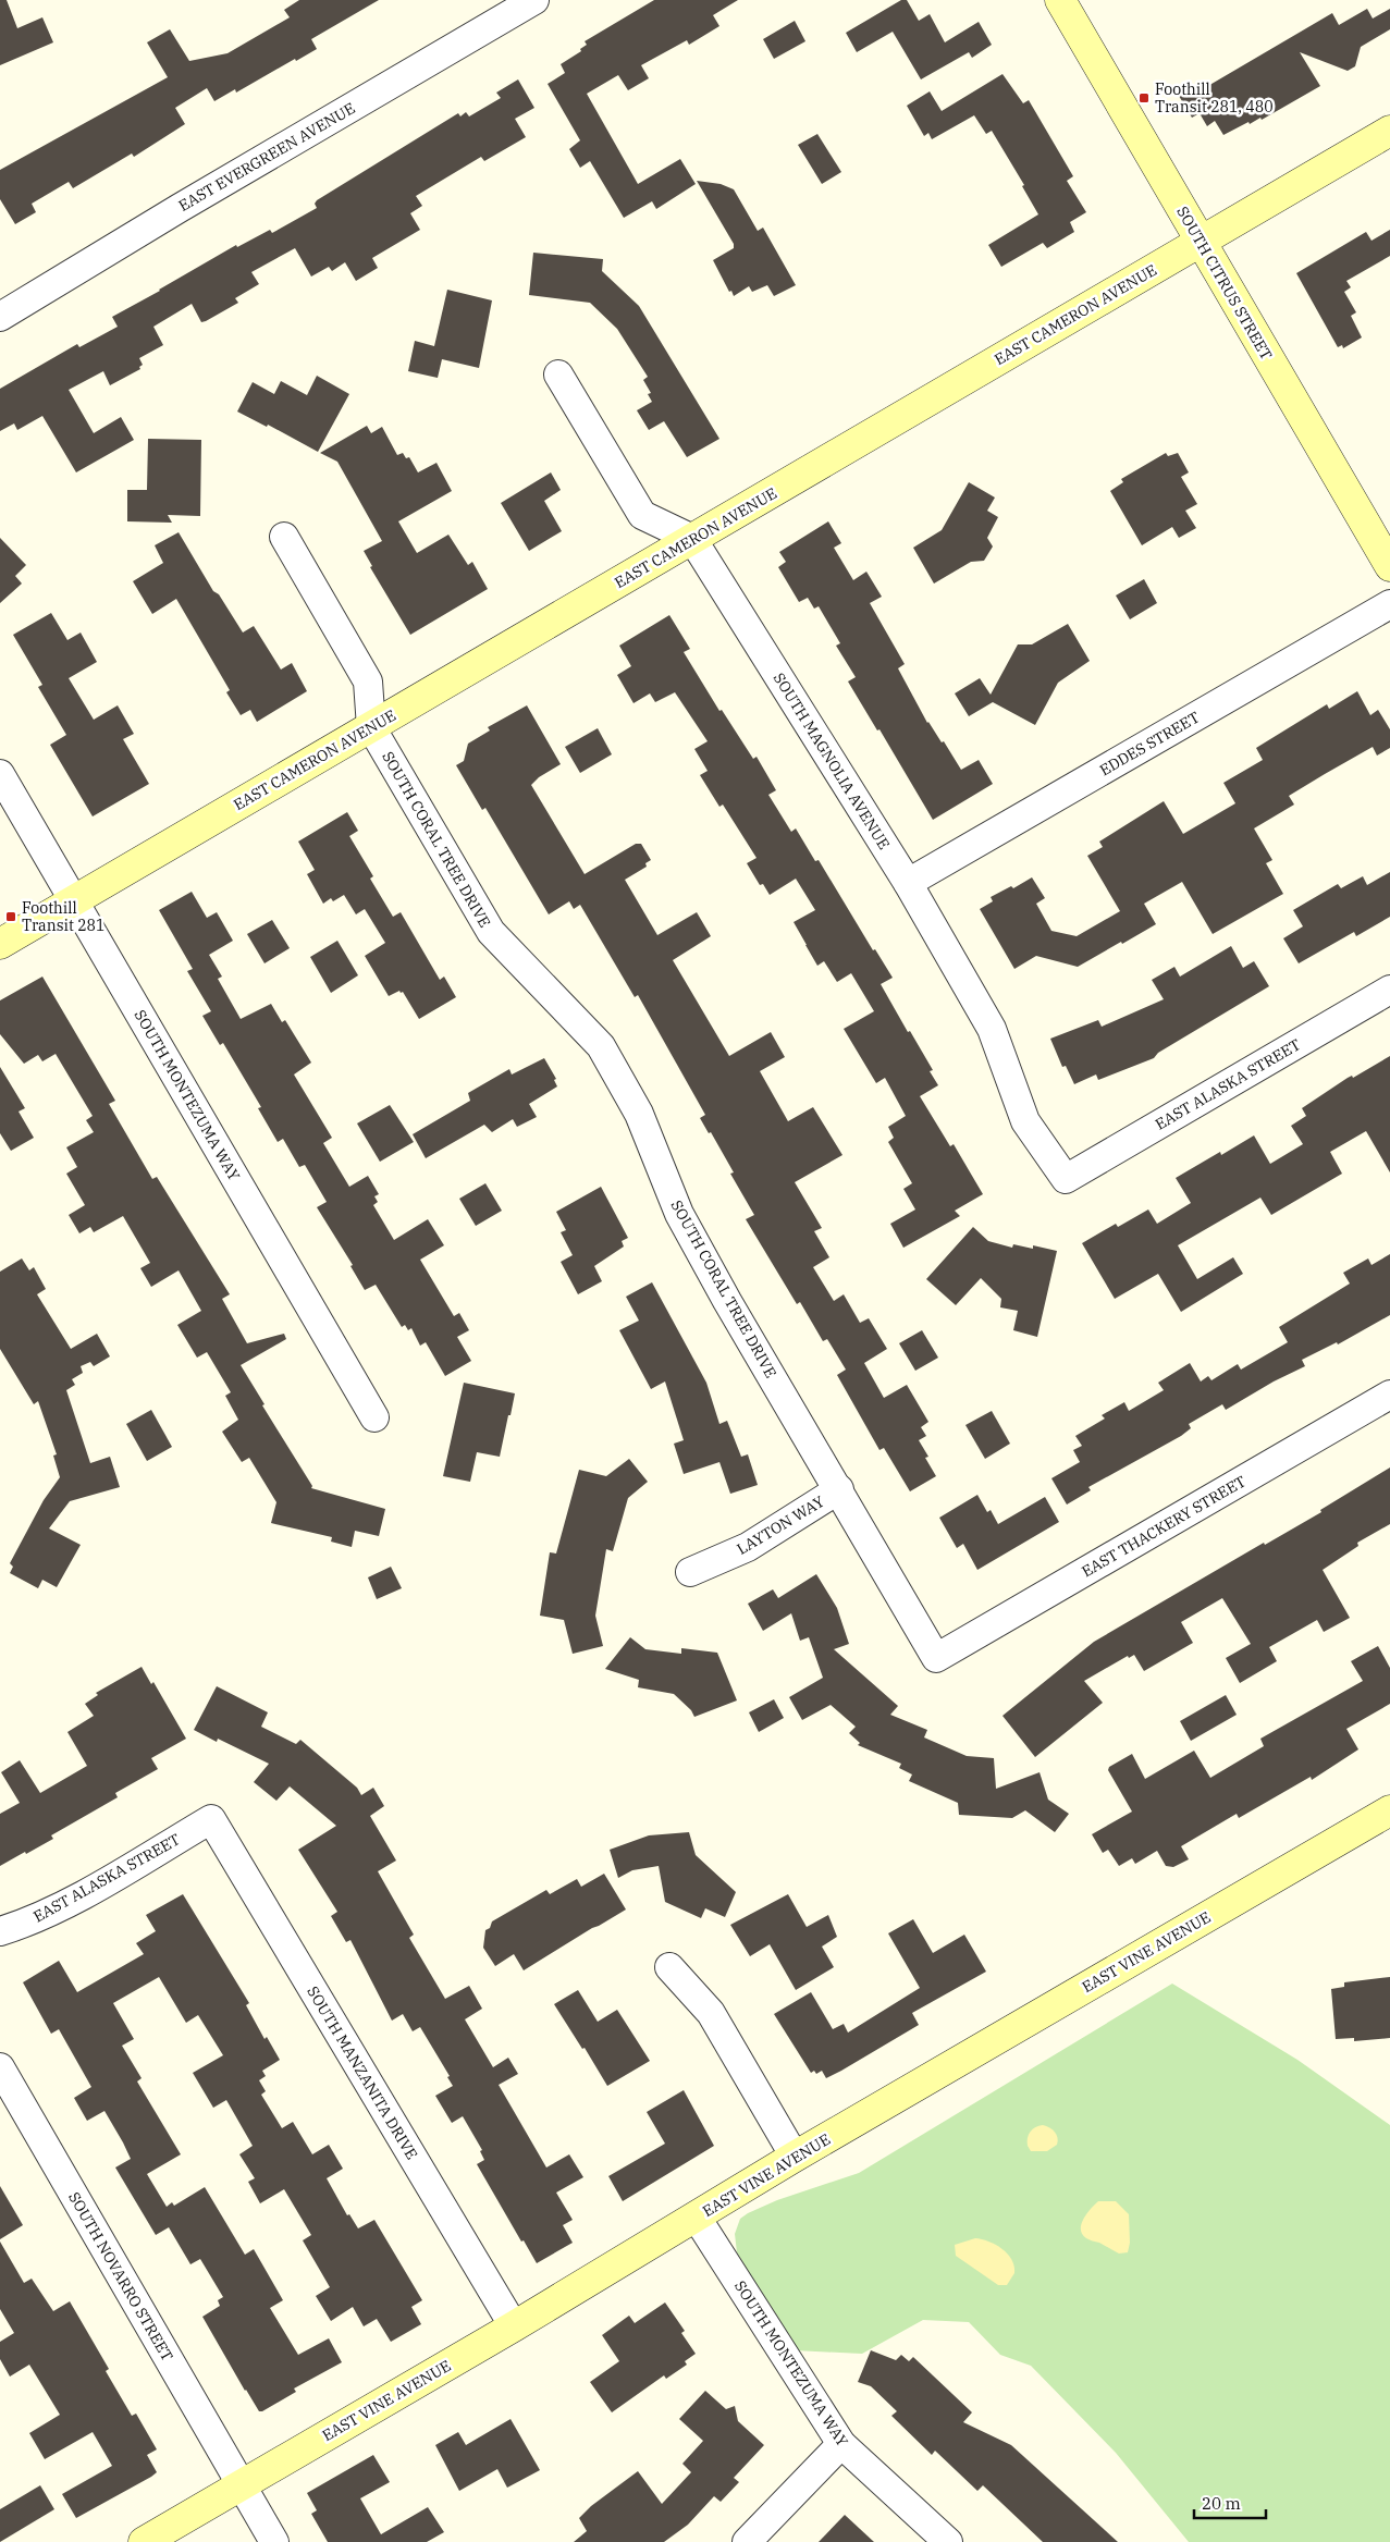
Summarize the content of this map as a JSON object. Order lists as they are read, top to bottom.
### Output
{
  "streets": {
    "main road": ["SOUTH CITRUS STREET", "EAST CAMERON AVENUE", "EAST VINE AVENUE"],
    "street": [
      "EAST EVERGREEN AVENUE",
      "EDDES STREET",
      "SOUTH MAGNOLIA AVENUE",
      "SOUTH CORAL TREE DRIVE",
      "EAST ALASKA STREET",
      "SOUTH MONTEZUMA WAY",
      "LAYTON WAY",
      "EAST THACKERY STREET",
      "SOUTH MANZANITA DRIVE",
      "SOUTH NOVARRO STREET"
    ]
  },
  "crossings": [
    ["SOUTH CITRUS STREET", "EAST CAMERON AVENUE"],
    ["EAST CAMERON AVENUE", "SOUTH MAGNOLIA AVENUE"],
    ["EAST CAMERON AVENUE", "SOUTH CORAL TREE DRIVE"],
    ["EAST CAMERON AVENUE", "SOUTH MONTEZUMA WAY"],
    ["EDDES STREET", "SOUTH MAGNOLIA AVENUE"],
    ["SOUTH MAGNOLIA AVENUE", "EAST ALASKA STREET"],
    ["SOUTH CORAL TREE DRIVE", "LAYTON WAY"],
    ["SOUTH CORAL TREE DRIVE", "EAST THACKERY STREET"],
    ["EAST ALASKA STREET", "SOUTH MANZANITA DRIVE"],
    ["SOUTH MONTEZUMA WAY", "EAST VINE AVENUE"],
    ["EAST VINE AVENUE", "SOUTH MANZANITA DRIVE"],
    ["EAST VINE AVENUE", "SOUTH NOVARRO STREET"]
  ],
  "places": {
    "transit": ["Foothill Transit 281, 480", "Foothill Transit 281"]
  },
  "scale_bar": "20 m"
}
